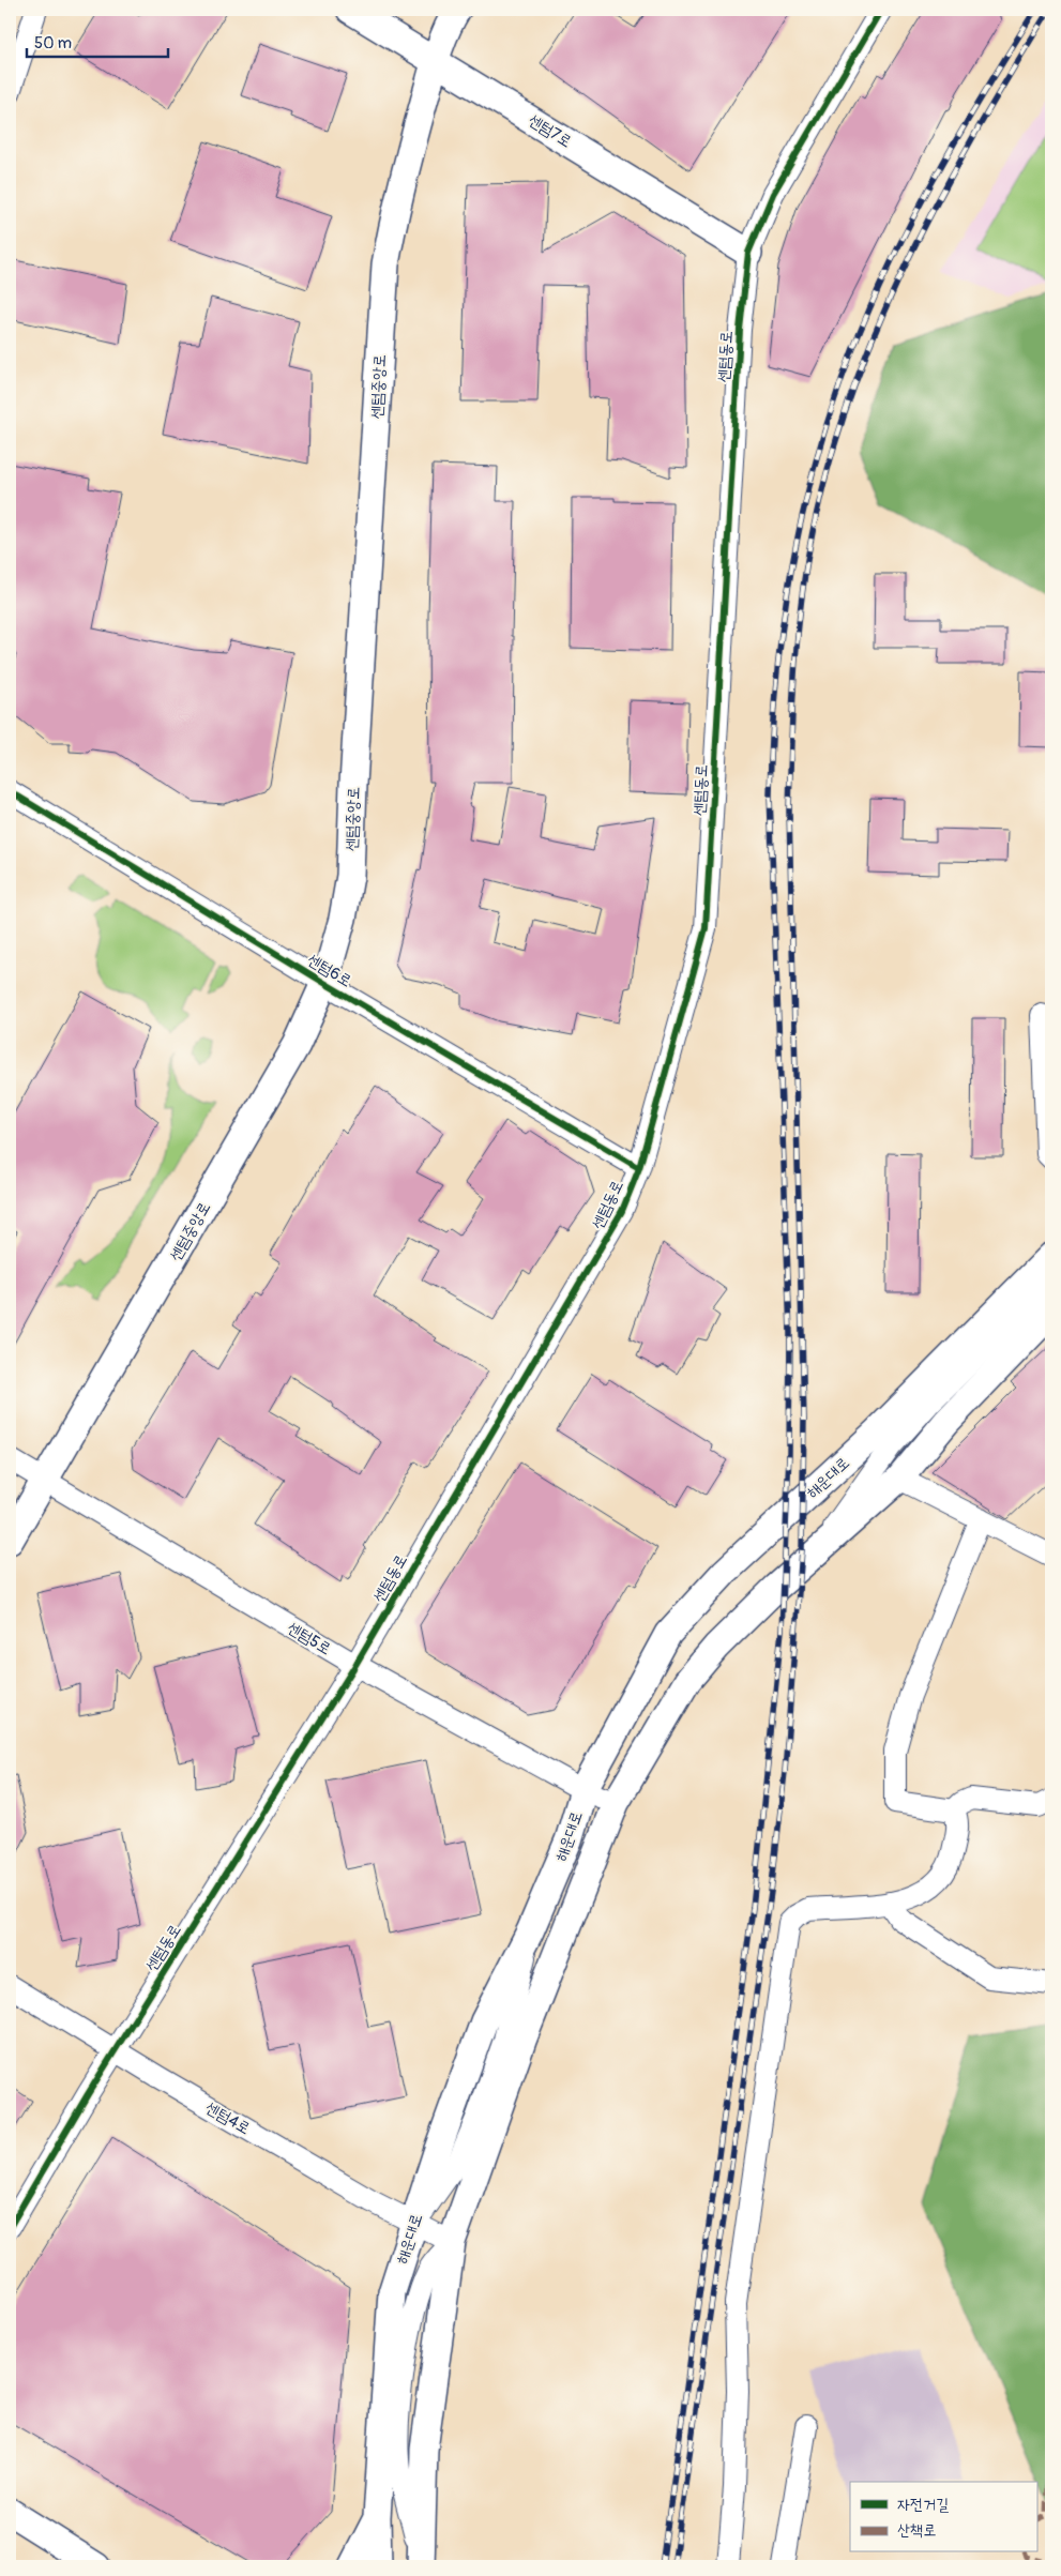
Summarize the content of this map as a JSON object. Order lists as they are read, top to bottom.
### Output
{
  "streets": {
    "main road": ["센텀7로", "센텀중앙로", "해운대로"],
    "street": [
      "센텀동로",
      "센텀6로",
      "센텀5로",
      "센텀4로"
    ]
  },
  "crossings": [
    ["센텀7로", "센텀동로"],
    ["센텀7로", "센텀중앙로"],
    ["센텀동로", "센텀6로"],
    ["센텀동로", "센텀5로"],
    ["센텀동로", "센텀4로"],
    ["센텀중앙로", "센텀6로"],
    ["센텀중앙로", "센텀5로"],
    ["해운대로", "센텀5로"],
    ["해운대로", "센텀4로"]
  ],
  "legend": ["자전거길", "산책로"],
  "scale_bar": "50 m"
}
